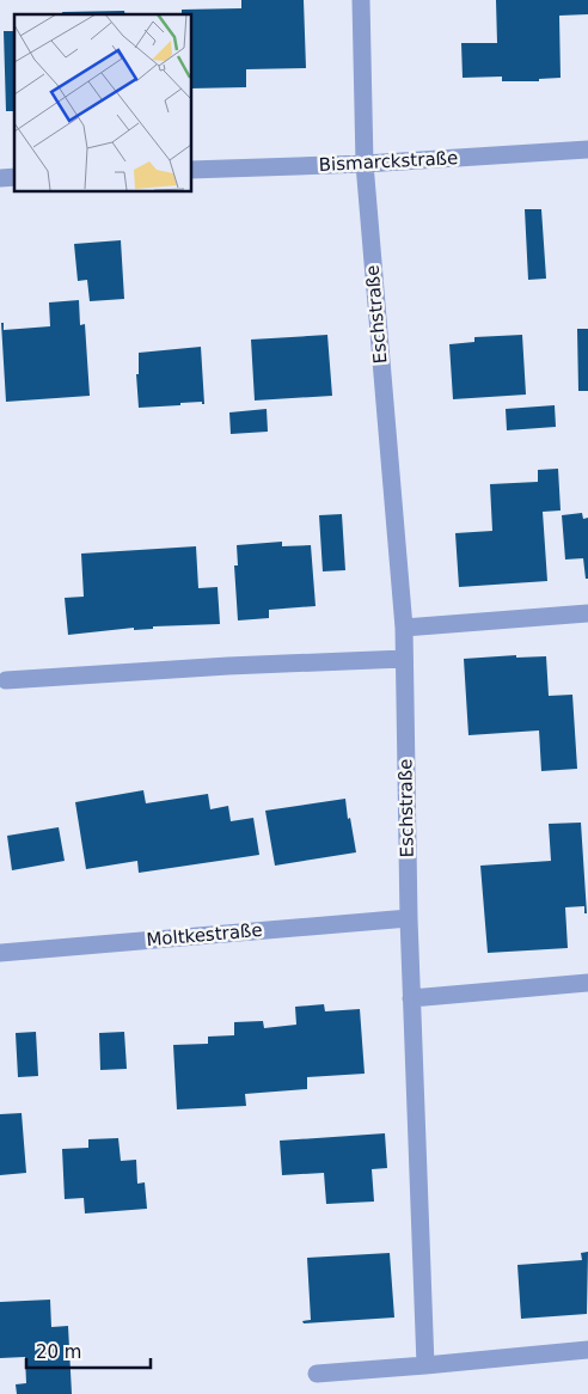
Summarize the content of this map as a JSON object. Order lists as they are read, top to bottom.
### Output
{
  "streets": {
    "street": ["Bismarckstraße", "Eschstraße", "Moltkestraße"]
  },
  "crossings": [
    ["Bismarckstraße", "Eschstraße"],
    ["Eschstraße", "Moltkestraße"]
  ],
  "scale_bar": "20 m"
}
